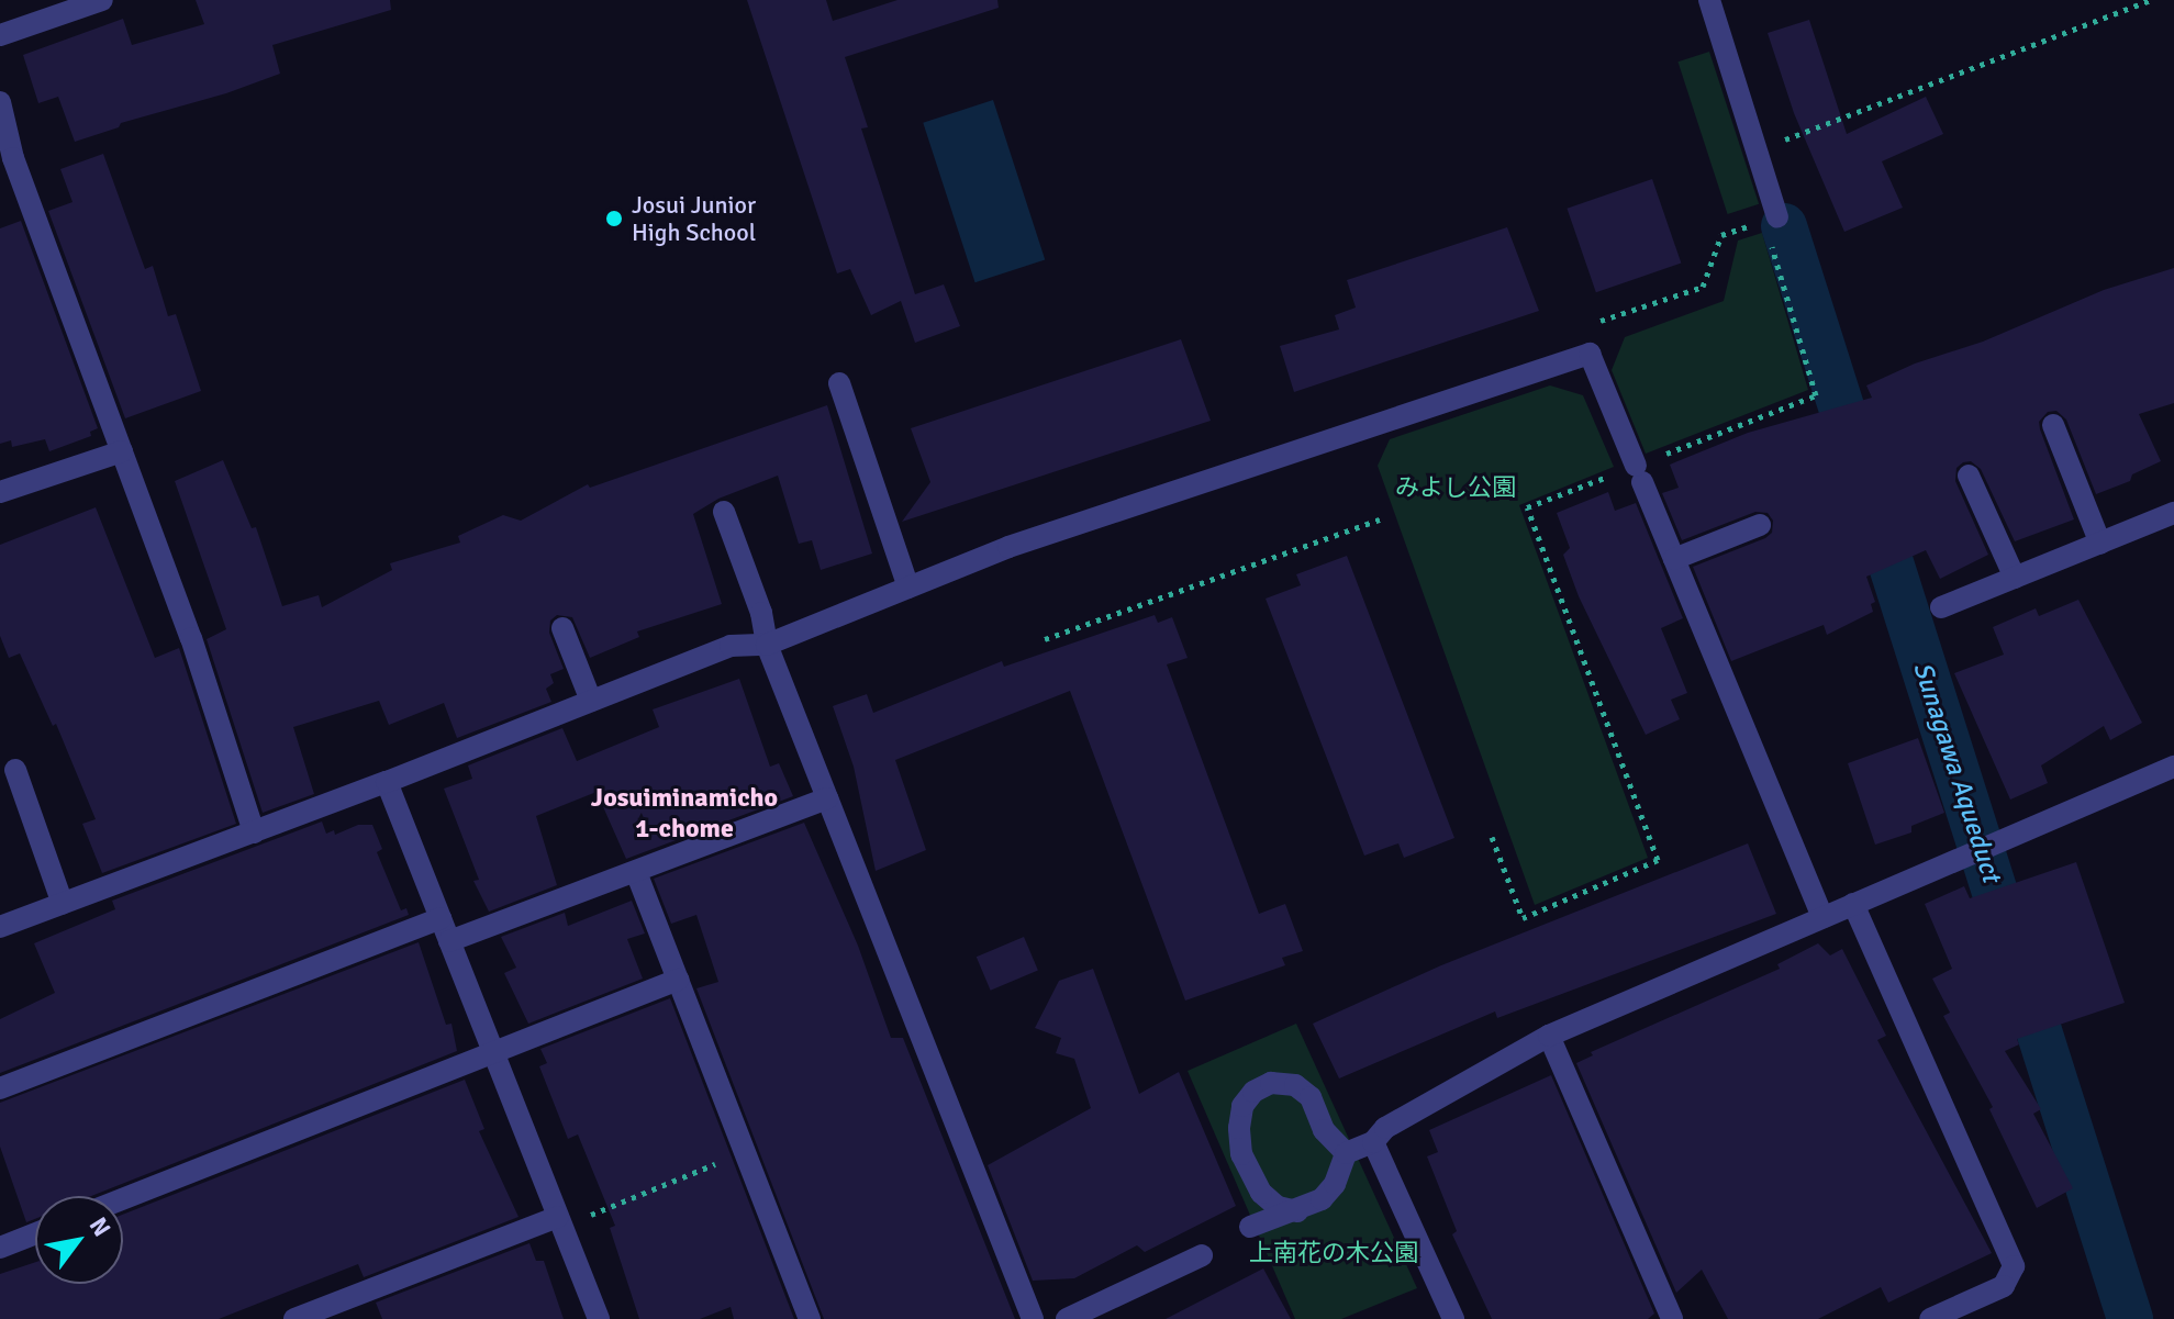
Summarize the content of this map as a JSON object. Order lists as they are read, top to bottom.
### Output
{
  "districts": ["Josuiminamicho 1-chome"],
  "water": ["Sunagawa Aqueduct"],
  "parks": ["みよし公園", "上南花の木公園"],
  "places": ["Josui Junior High School"],
  "north": "top right"
}
